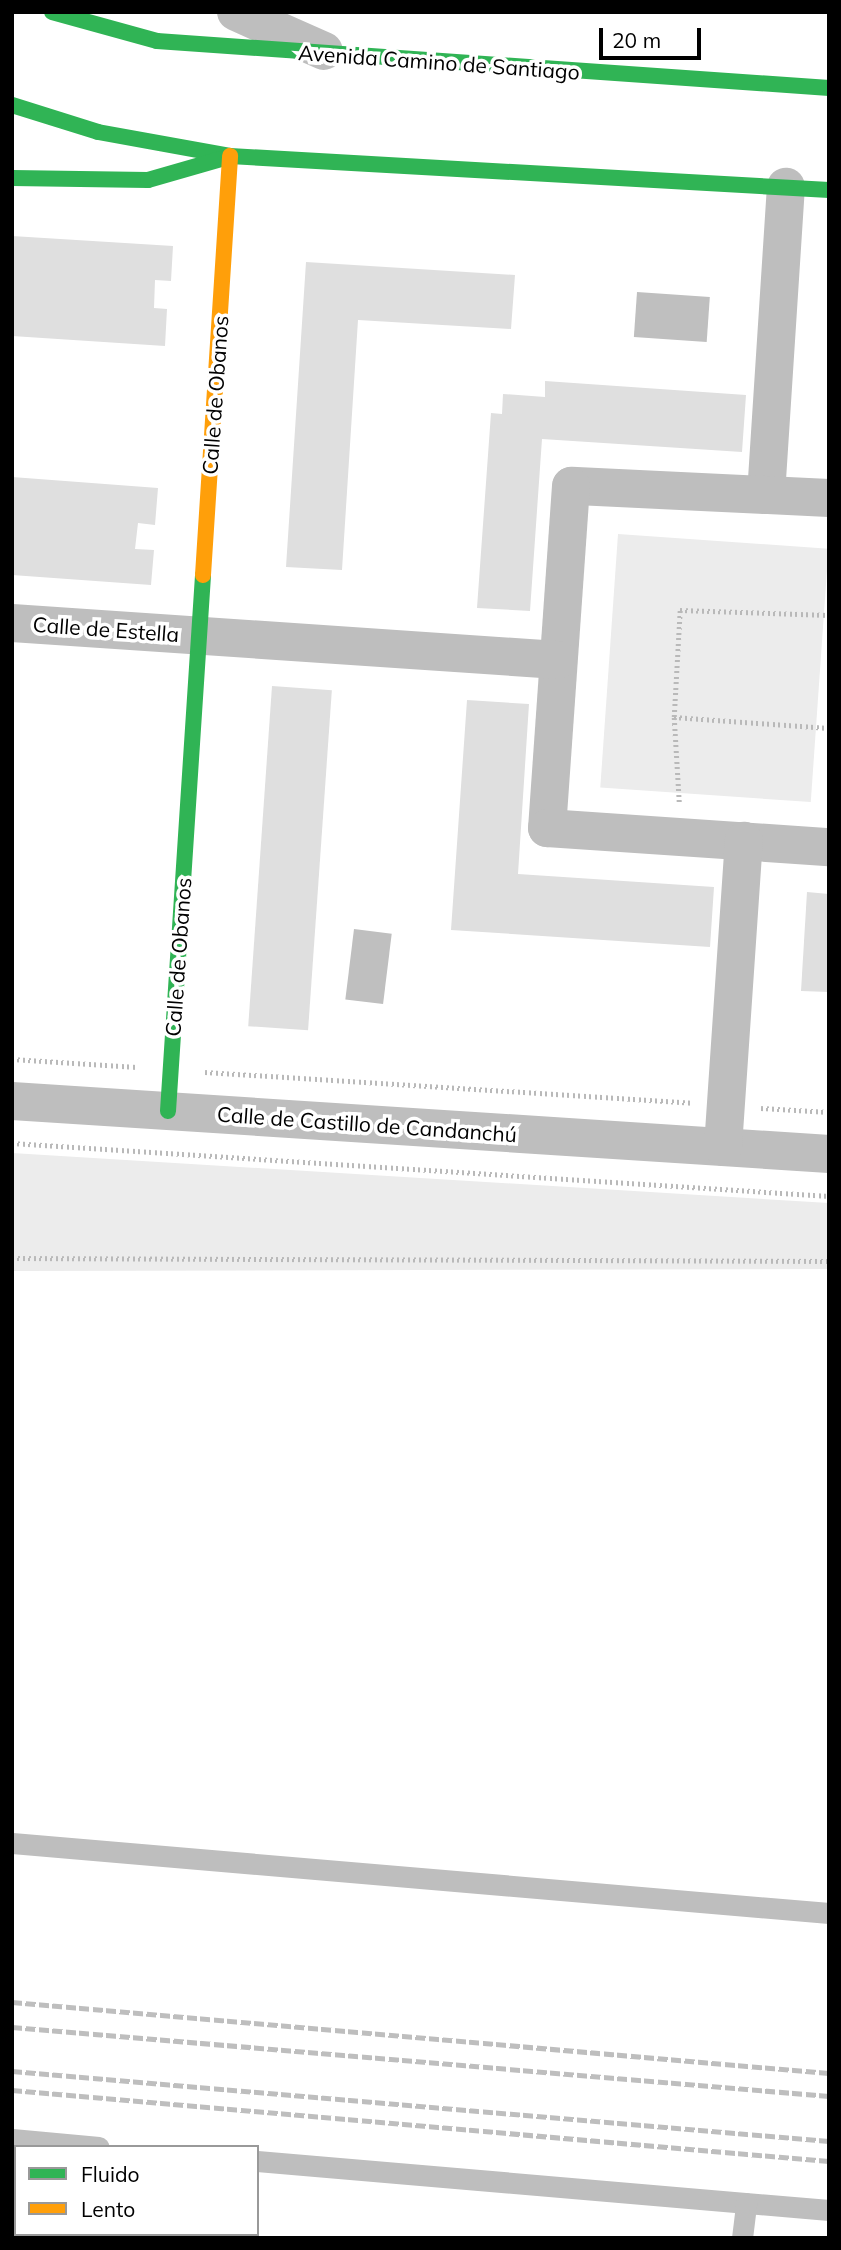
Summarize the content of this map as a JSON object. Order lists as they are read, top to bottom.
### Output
{
  "streets": {
    "street": [
      "Avenida Camino de Santiago",
      "Calle de Obanos",
      "Calle de Estella",
      "Calle de Castillo de Candanchú"
    ]
  },
  "crossings": [
    ["Calle de Obanos", "Calle de Estella"],
    ["Calle de Obanos", "Calle de Castillo de Candanchú"]
  ],
  "legend": ["Fluido", "Lento"],
  "scale_bar": "20 m"
}
